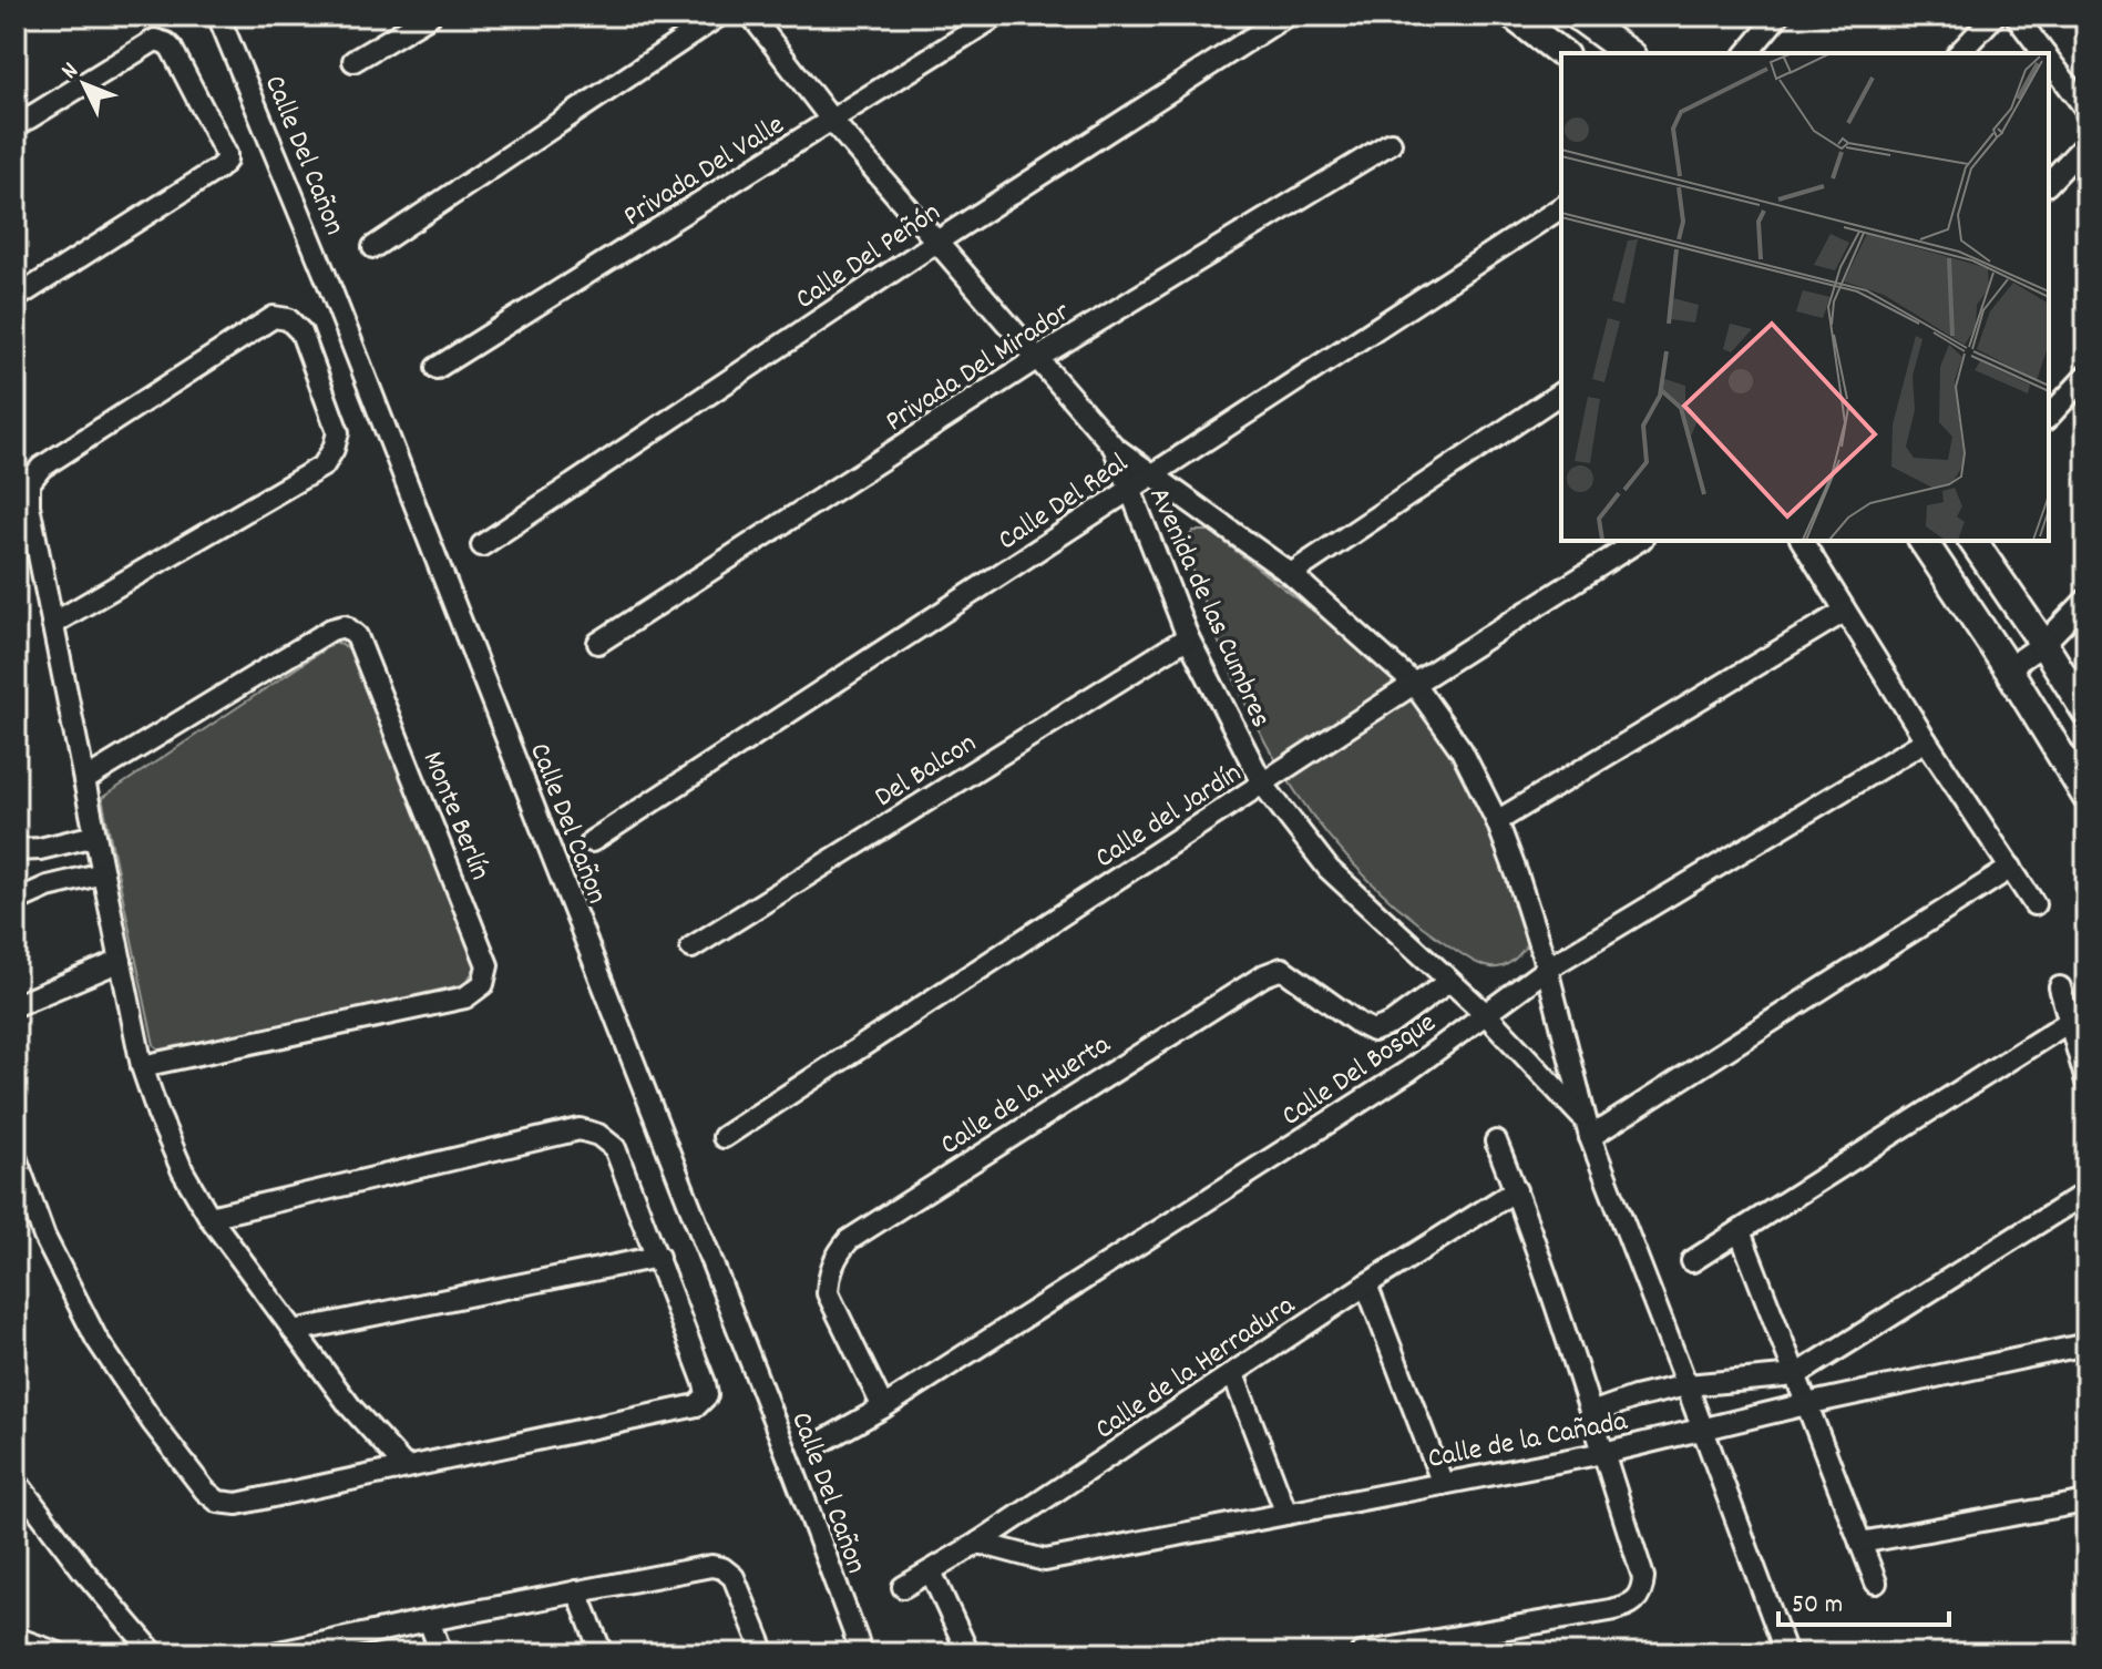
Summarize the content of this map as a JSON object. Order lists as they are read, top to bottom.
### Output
{
  "streets": {
    "street": [
      "Calle Del Cañon",
      "Privada Del Valle",
      "Calle Del Peñón",
      "Privada Del Mirador",
      "Calle Del Real",
      "Avenida de las Cumbres",
      "Del Balcon",
      "Calle del Jardín",
      "Monte Berlín",
      "Calle Del Bosque",
      "Calle de la Huerta",
      "Calle de la Herradura",
      "Calle de la Cañada"
    ]
  },
  "crossings": [
    ["Privada Del Valle", "Avenida de las Cumbres"],
    ["Calle Del Peñón", "Avenida de las Cumbres"],
    ["Privada Del Mirador", "Avenida de las Cumbres"],
    ["Calle Del Real", "Avenida de las Cumbres"],
    ["Avenida de las Cumbres", "Del Balcon"],
    ["Avenida de las Cumbres", "Calle del Jardín"],
    ["Avenida de las Cumbres", "Calle Del Bosque"],
    ["Avenida de las Cumbres", "Calle de la Huerta"],
    ["Calle Del Bosque", "Calle de la Huerta"],
    ["Calle de la Herradura", "Calle de la Cañada"]
  ],
  "scale_bar": "50 m",
  "north": "top left"
}
